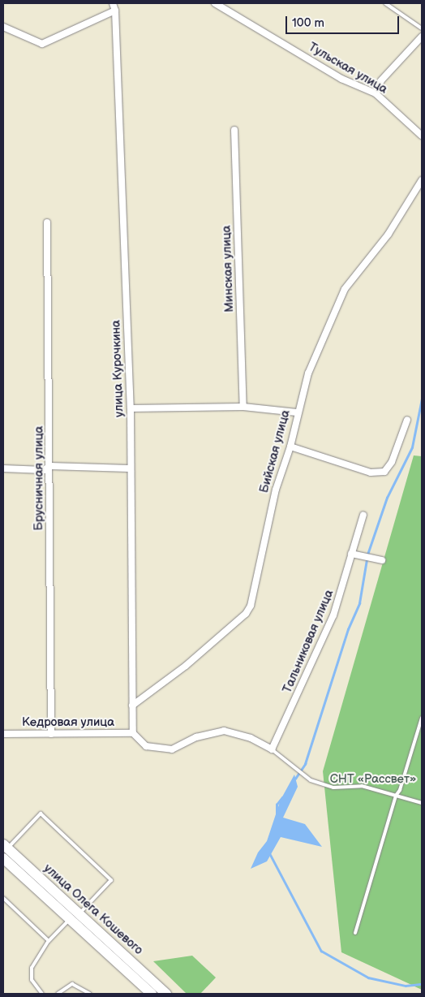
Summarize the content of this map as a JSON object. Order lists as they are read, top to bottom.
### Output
{
  "streets": {
    "main road": ["улица Олега Кошевого"],
    "street": [
      "Тульская улица",
      "Минская улица",
      "улица Курочкина",
      "Бийская улица",
      "Брусничная улица",
      "Тальниковая улица",
      "Кедровая улица"
    ]
  },
  "crossings": [
    ["улица Курочкина", "Бийская улица"],
    ["улица Курочкина", "Кедровая улица"],
    ["Брусничная улица", "Кедровая улица"]
  ],
  "parks": ["СНТ «Рассвет»"],
  "scale_bar": "100 m"
}
